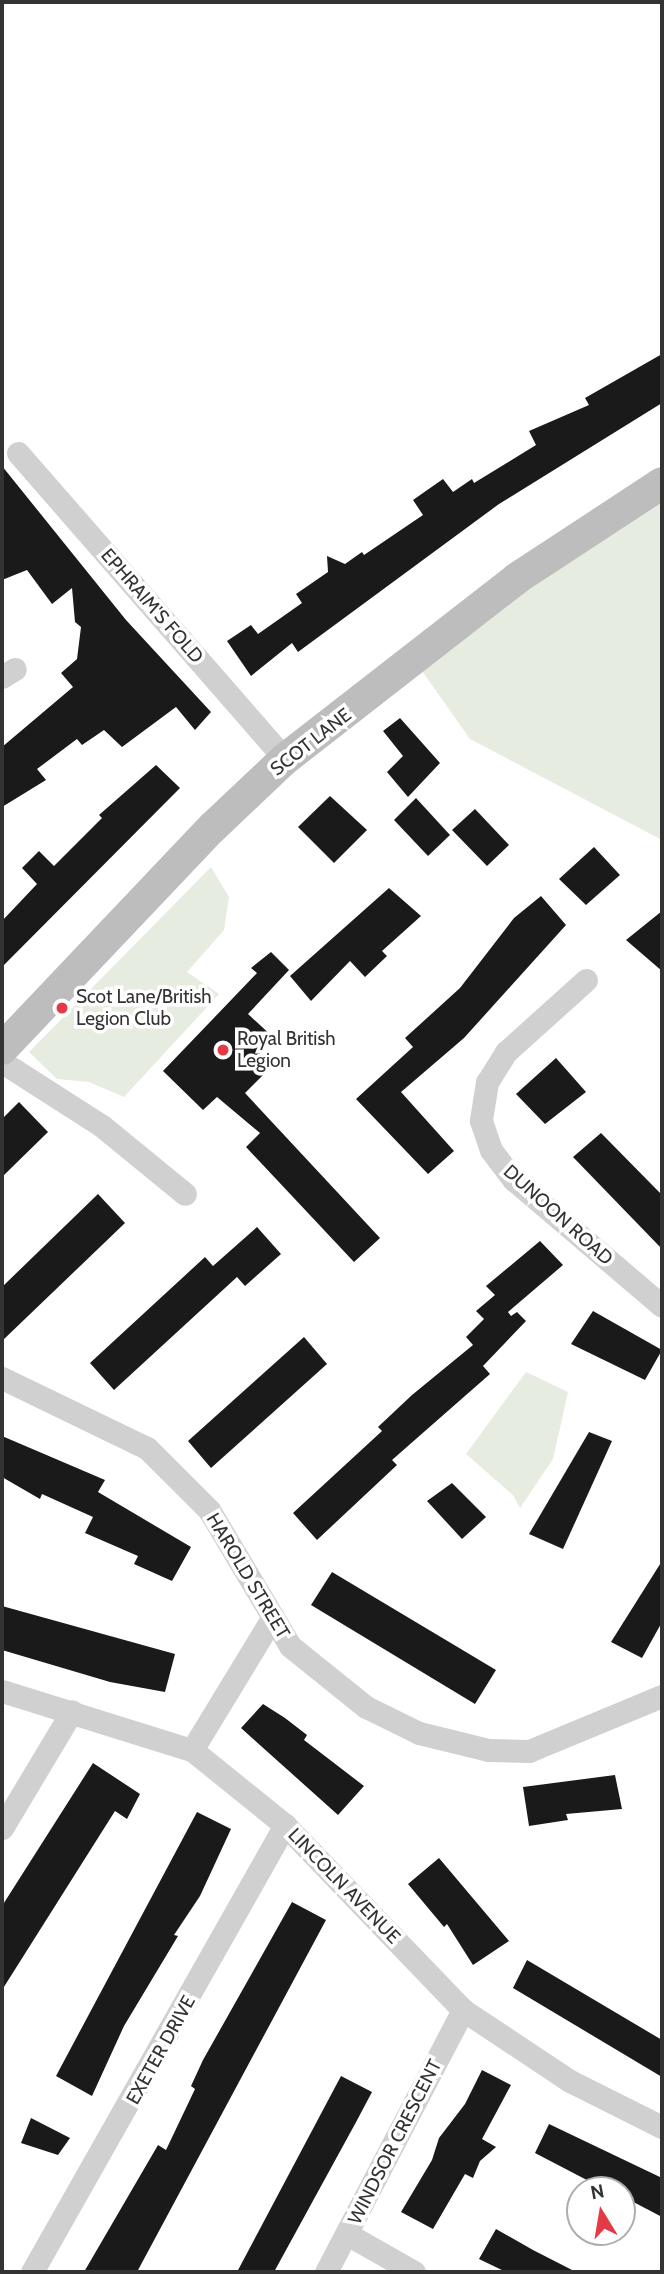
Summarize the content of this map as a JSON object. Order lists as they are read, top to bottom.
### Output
{
  "streets": {
    "main road": ["SCOT LANE"],
    "street": [
      "EPHRAIM'S FOLD",
      "DUNOON ROAD",
      "HAROLD STREET",
      "LINCOLN AVENUE",
      "EXETER DRIVE",
      "WINDSOR CRESCENT"
    ]
  },
  "crossings": [
    ["EPHRAIM'S FOLD", "SCOT LANE"],
    ["LINCOLN AVENUE", "EXETER DRIVE"],
    ["LINCOLN AVENUE", "WINDSOR CRESCENT"]
  ],
  "places": ["Scot Lane/British Legion Club", "Royal British Legion"],
  "north": "top"
}
